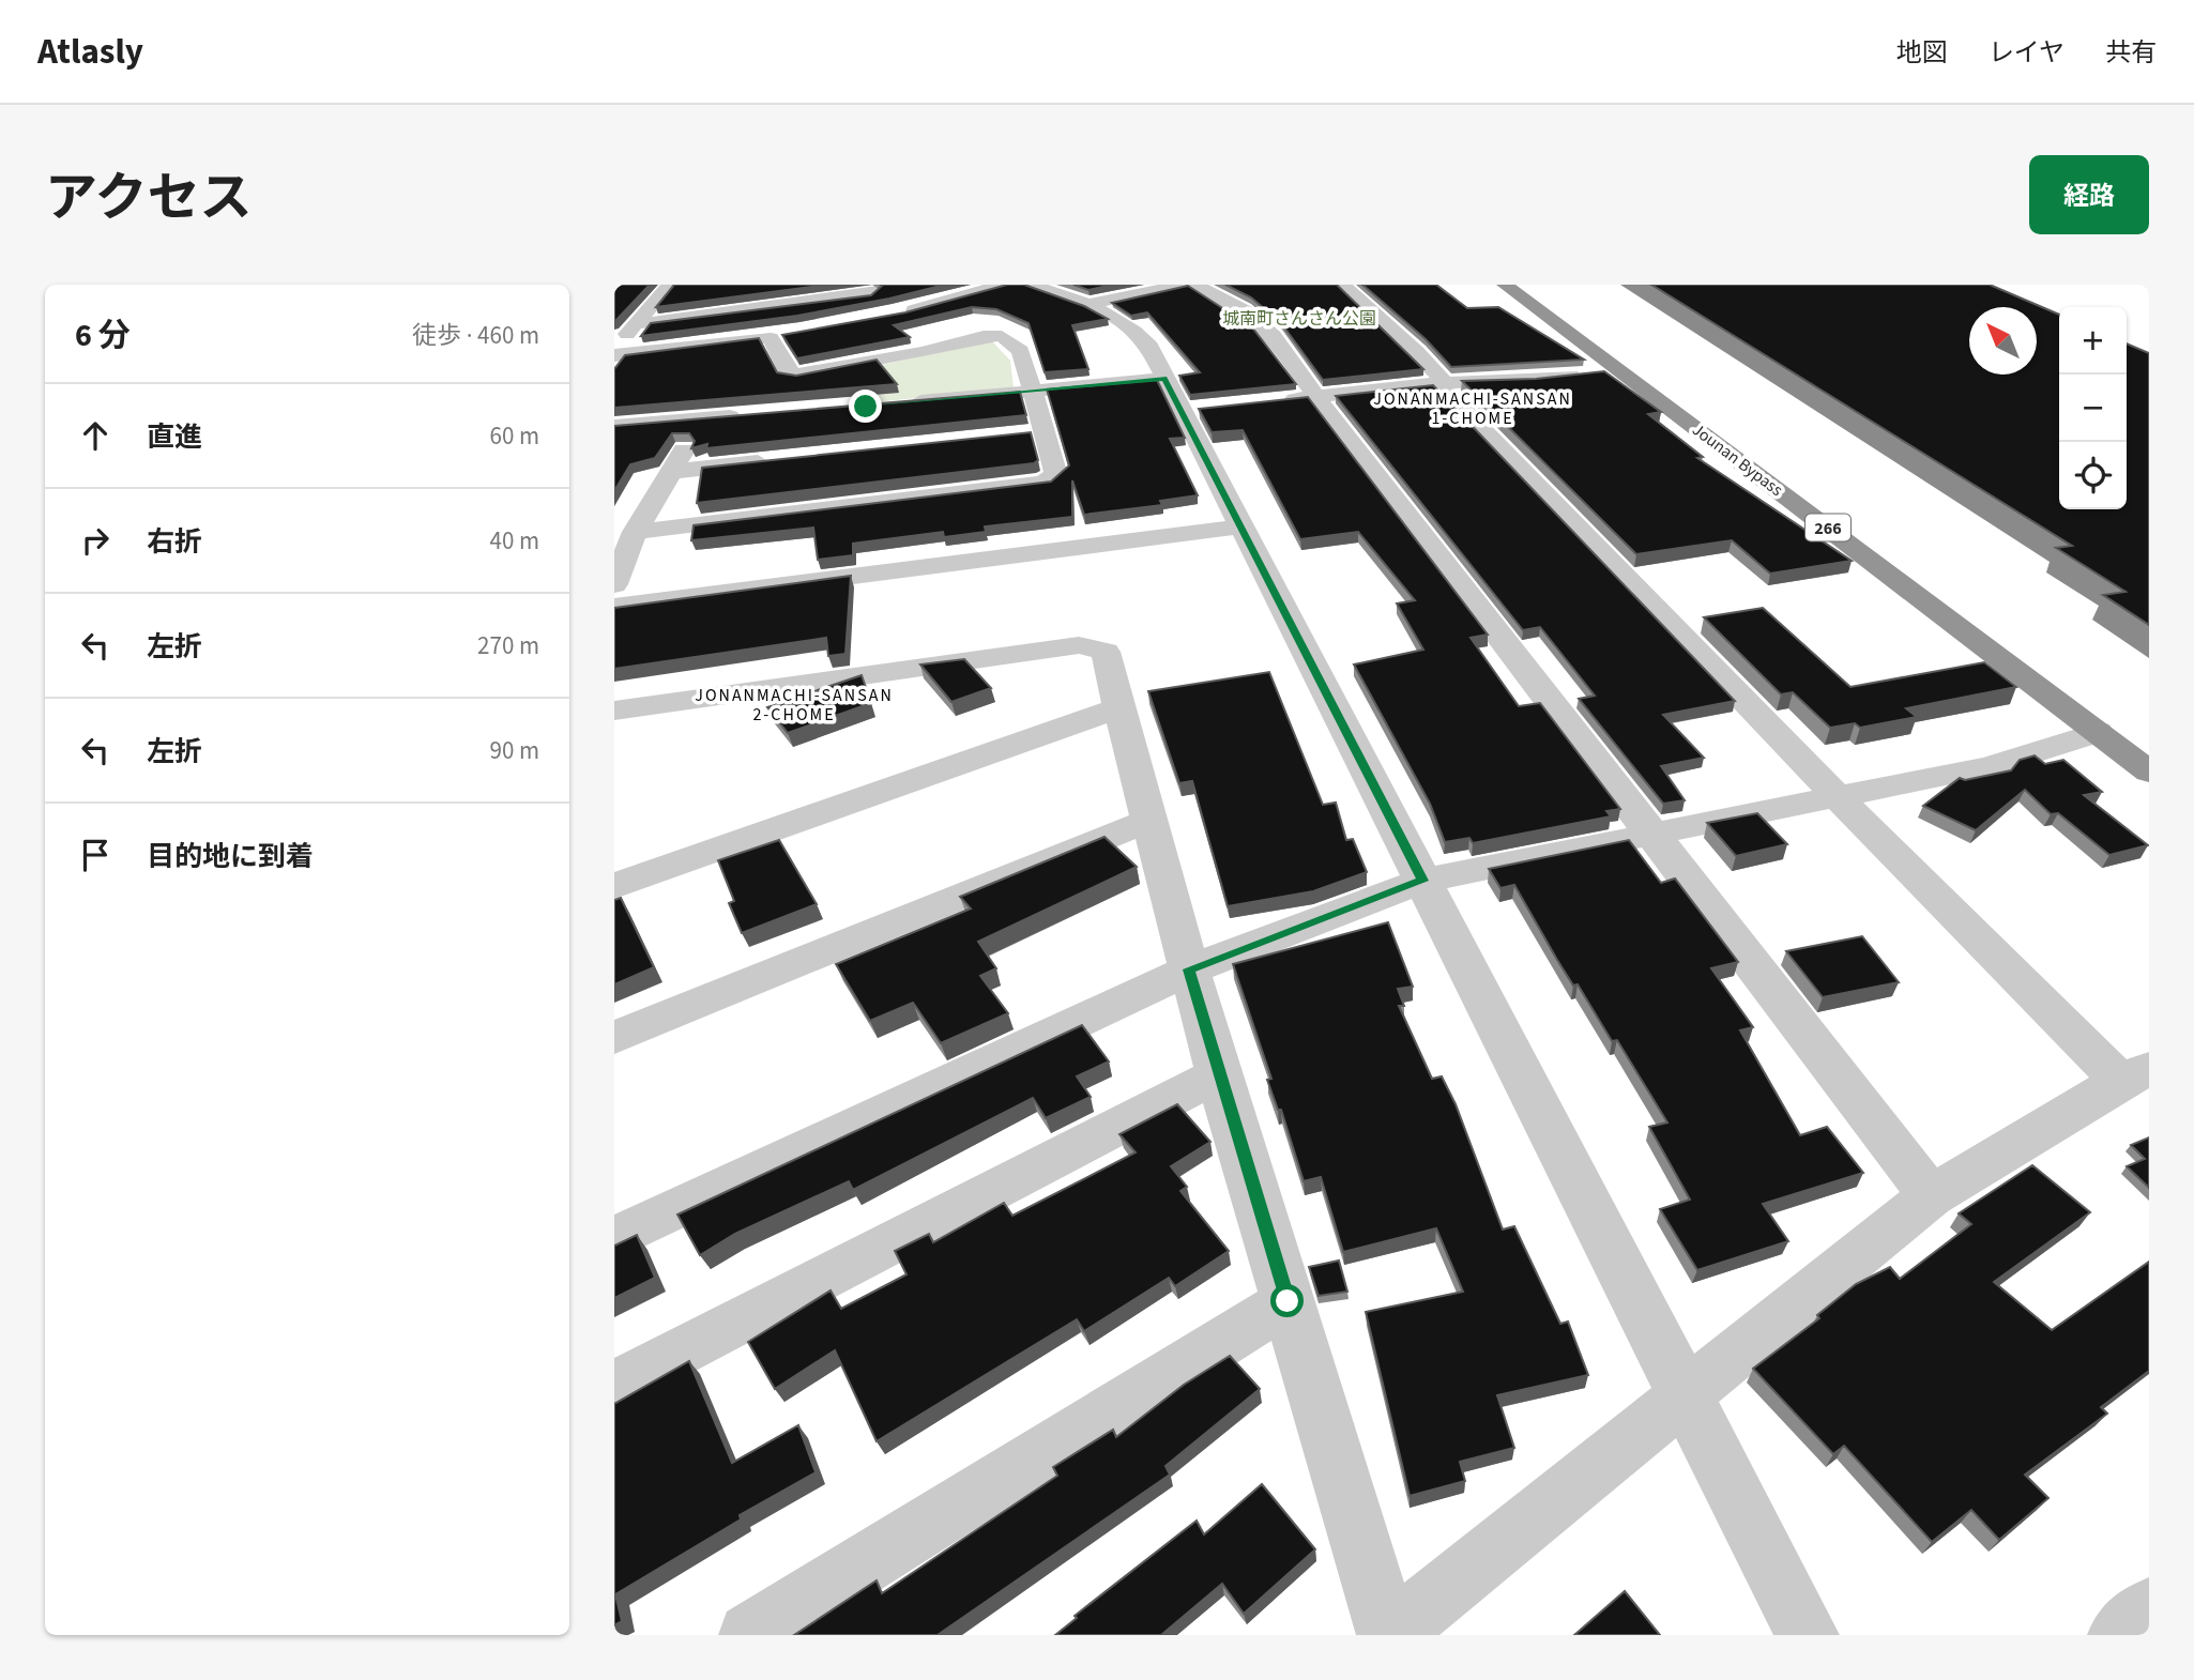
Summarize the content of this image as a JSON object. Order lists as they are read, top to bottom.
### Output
{
  "streets": {
    "highway": ["Jounan Bypass", "266"]
  },
  "districts": ["JONANMACHI-SANSAN 1-CHOME", "JONANMACHI-SANSAN 2-CHOME"],
  "parks": ["城南町さんさん公園"],
  "north": "top left",
  "page": {
    "header": "Atlasly",
    "nav": ["地図", "レイヤ", "共有"],
    "title": "アクセス",
    "buttons": "経路",
    "heading": ["6 分", "徒歩 · 460 m"],
    "map_buttons": ["+", "−"],
    "list": [
      ["直進", "60 m"],
      ["右折", "40 m"],
      ["左折", "270 m"],
      ["左折", "90 m"],
      "目的地に到着"
    ]
  }
}
